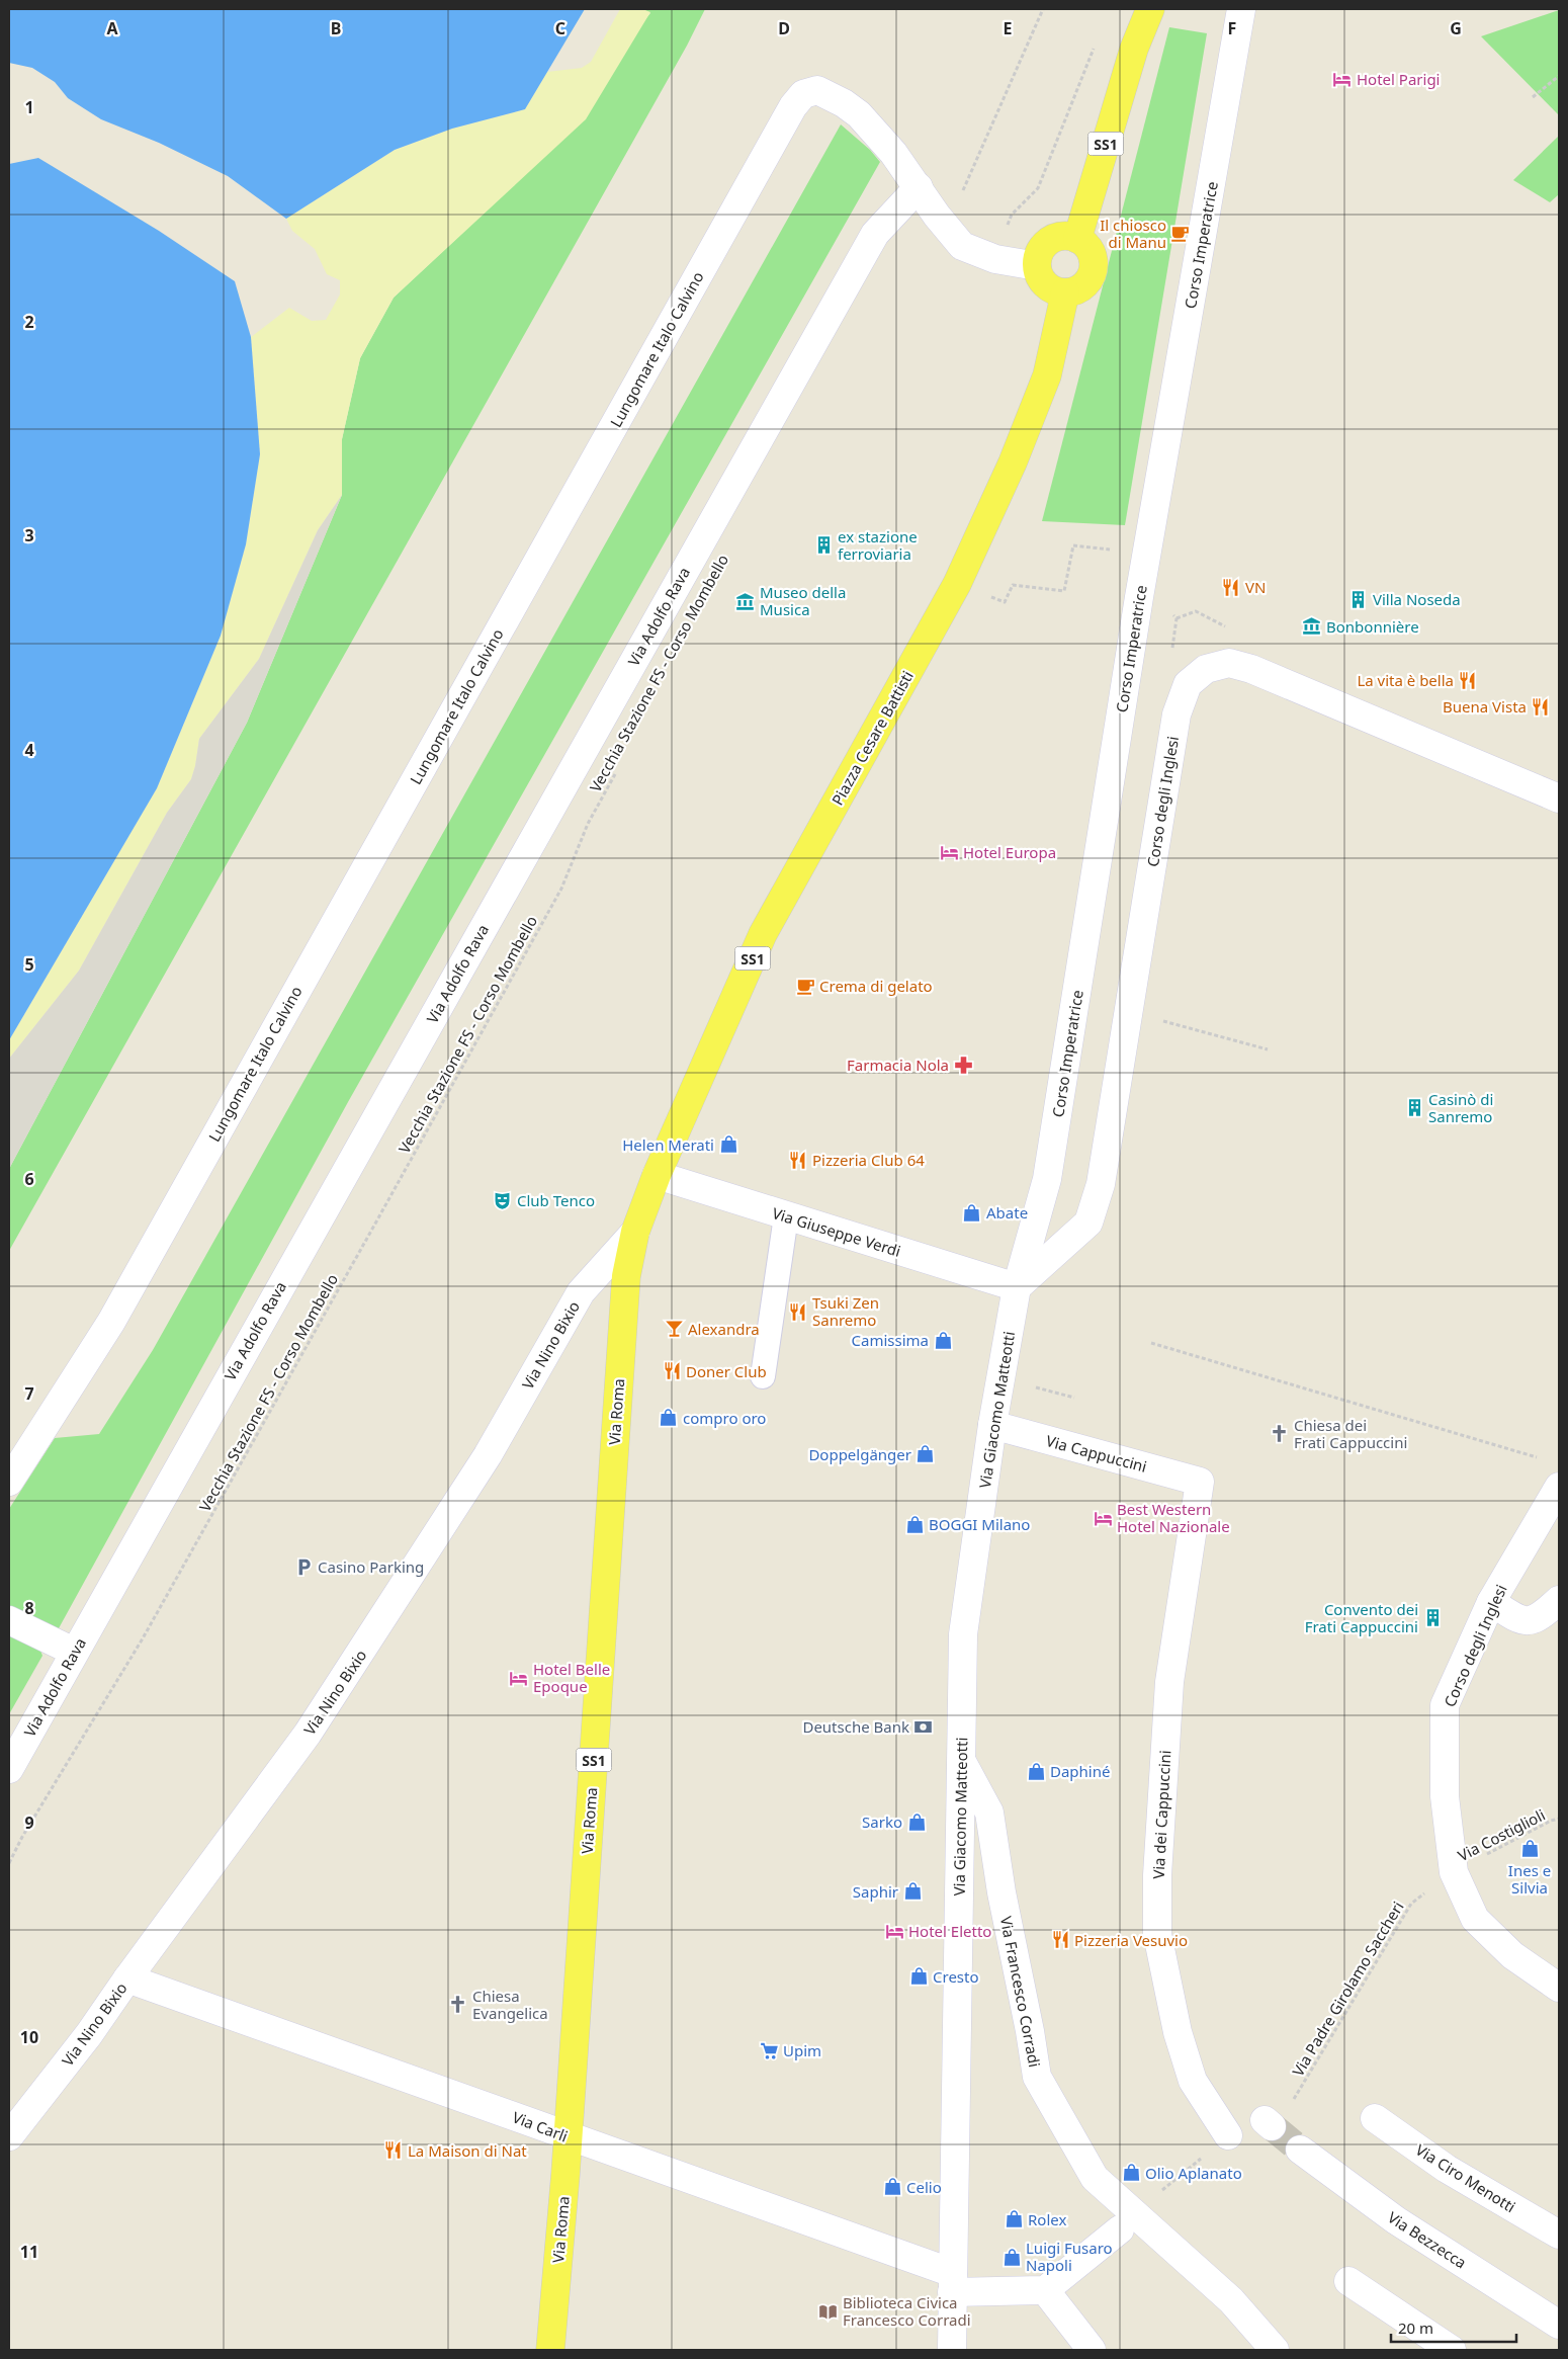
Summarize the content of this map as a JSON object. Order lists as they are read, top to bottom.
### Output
{
  "streets": {
    "main road": ["SS1", "Piazza Cesare Battisti", "Via Roma"],
    "street": [
      "Corso Imperatrice",
      "Lungomare Italo Calvino",
      "Via Adolfo Rava",
      "Corso degli Inglesi",
      "Via Giuseppe Verdi",
      "Via Nino Bixio",
      "Via Giacomo Matteotti",
      "Via Cappuccini",
      "Via dei Cappuccini",
      "Via Francesco Corradi",
      "Via Carli",
      "Via Ciro Menotti",
      "Via Bezzecca"
    ],
    "path": ["Vecchia Stazione FS - Corso Mombello", "Via Costiglioli", "Via Padre Girolamo Saccheri"]
  },
  "crossings": [
    ["SS1", "Piazza Cesare Battisti"],
    ["Corso Imperatrice", "Corso degli Inglesi"],
    ["Corso Imperatrice", "Via Giuseppe Verdi"],
    ["Corso Imperatrice", "Via Giacomo Matteotti"],
    ["Lungomare Italo Calvino", "Via Adolfo Rava"],
    ["Piazza Cesare Battisti", "Via Giuseppe Verdi"],
    ["Piazza Cesare Battisti", "Via Roma"],
    ["Corso degli Inglesi", "Via Giuseppe Verdi"],
    ["Corso degli Inglesi", "Via Giacomo Matteotti"],
    ["Corso degli Inglesi", "Via Costiglioli"],
    ["Corso degli Inglesi", "Via Padre Girolamo Saccheri"],
    ["Via Giuseppe Verdi", "Via Giacomo Matteotti"],
    ["Via Giuseppe Verdi", "Via Roma"],
    ["Via Nino Bixio", "Via Roma"],
    ["Via Nino Bixio", "Via Carli"],
    ["Via Giacomo Matteotti", "Via Cappuccini"],
    ["Via Giacomo Matteotti", "Via Francesco Corradi"],
    ["Via Giacomo Matteotti", "Via Carli"],
    ["Via Roma", "Via Carli"],
    ["Via Cappuccini", "Via dei Cappuccini"],
    ["Via Costiglioli", "Via Padre Girolamo Saccheri"]
  ],
  "places": {
    "hotel": [
      "Hotel Parigi",
      "Hotel Europa",
      "Best Western Hotel Nazionale",
      "Hotel Belle Epoque",
      "Hotel Eletto"
    ],
    "cafe": ["Il chiosco di Manu", "Crema di gelato"],
    "building": [
      "ex stazione ferroviaria",
      "Villa Noseda",
      "Casinò di Sanremo",
      "Convento dei Frati Cappuccini"
    ],
    "restaurant": [
      "VN",
      "La vita è bella",
      "Buena Vista",
      "Pizzeria Club 64",
      "Tsuki Zen Sanremo",
      "Doner Club",
      "Pizzeria Vesuvio",
      "La Maison di Nat"
    ],
    "museum": ["Museo della Musica", "Bonbonnière"],
    "pharmacy": ["Farmacia Nola"],
    "shop": [
      "Helen Merati",
      "Abate",
      "Camissima",
      "compro oro",
      "Doppelgänger",
      "BOGGI Milano",
      "Daphiné",
      "Sarko",
      "Ines e Silvia",
      "Saphir",
      "Cresto",
      "Olio Aplanato",
      "Celio",
      "Rolex",
      "Luigi Fusaro Napoli"
    ],
    "theatre": ["Club Tenco"],
    "bar": ["Alexandra"],
    "church": ["Chiesa dei Frati Cappuccini", "Chiesa Evangelica"],
    "parking": ["Casino Parking"],
    "bank": ["Deutsche Bank"],
    "supermarket": ["Upim"],
    "library": ["Biblioteca Civica Francesco Corradi"]
  },
  "scale_bar": "20 m",
  "grid": {
    "columns": [
      "A",
      "B",
      "C",
      "D",
      "E",
      "F",
      "G"
    ],
    "rows": [
      "1",
      "2",
      "3",
      "4",
      "5",
      "6",
      "7",
      "8",
      "9",
      "10",
      "11"
    ]
  }
}
